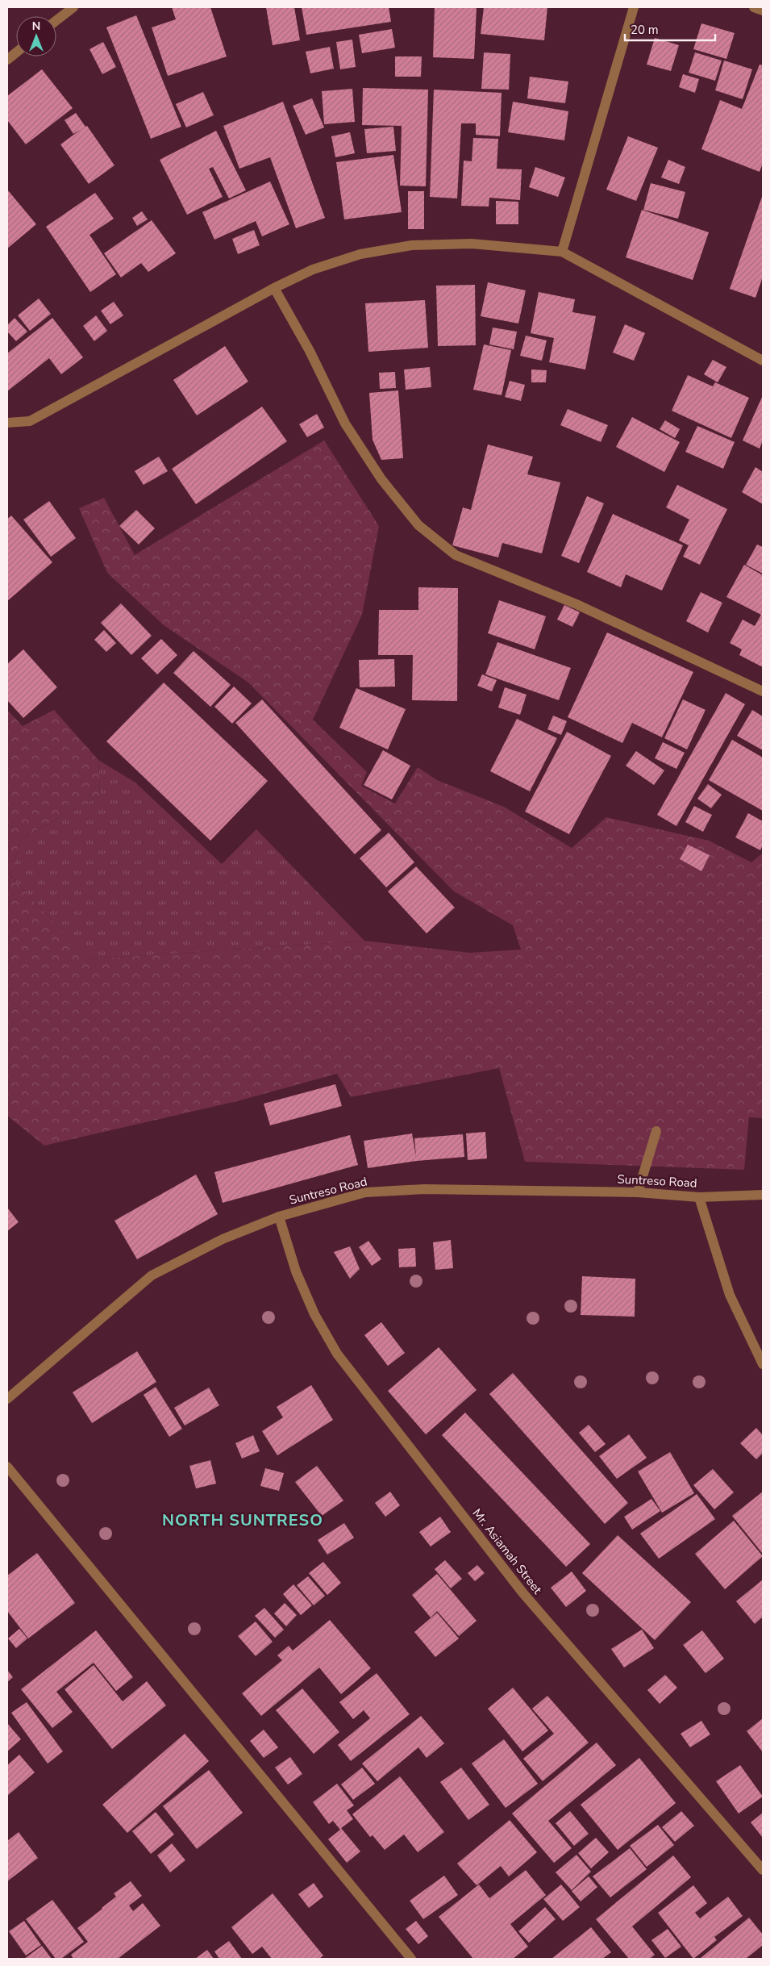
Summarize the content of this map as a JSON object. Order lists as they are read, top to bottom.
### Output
{
  "streets": {
    "street": ["Suntreso Road", "Mr. Asiamah Street"]
  },
  "crossings": [
    ["Suntreso Road", "Mr. Asiamah Street"]
  ],
  "districts": ["NORTH SUNTRESO"],
  "scale_bar": "20 m",
  "north": "top"
}
